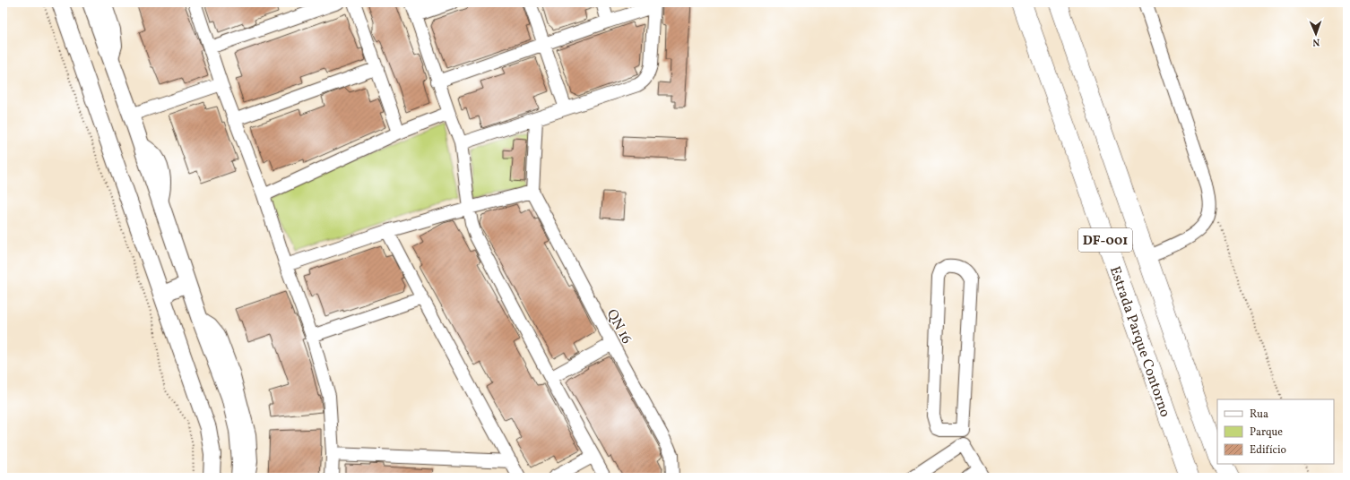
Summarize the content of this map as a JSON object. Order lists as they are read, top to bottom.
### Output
{
  "streets": {
    "highway": ["DF-001", "Estrada Parque Contorno"],
    "street": ["QN 16"]
  },
  "legend": ["Rua", "Parque", "Edifício"],
  "north": "bottom"
}
